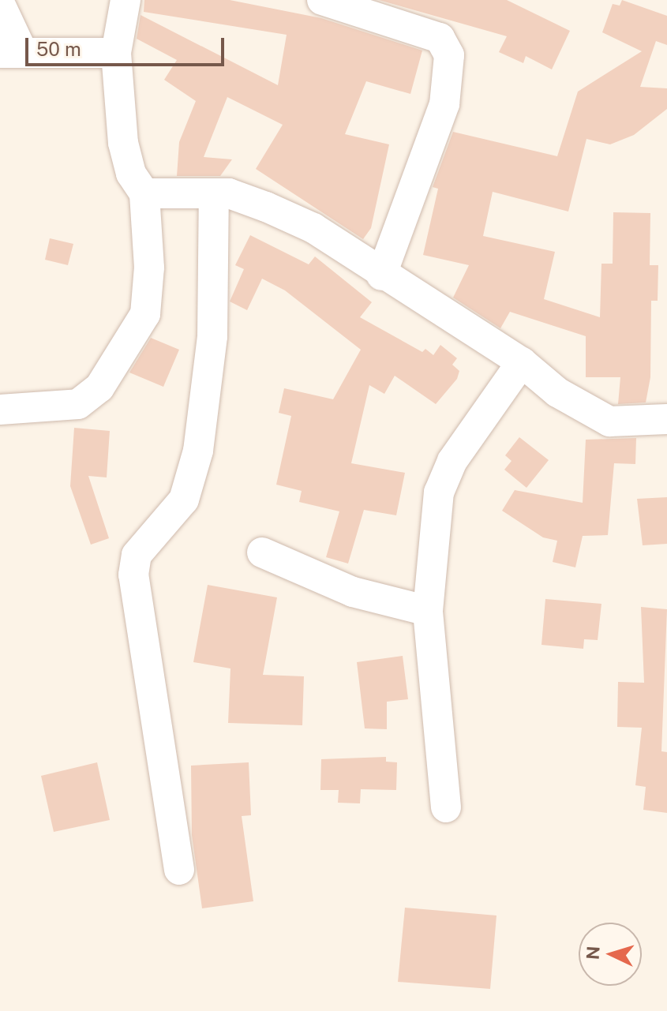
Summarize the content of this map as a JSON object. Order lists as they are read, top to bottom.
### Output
{
  "scale_bar": "50 m",
  "north": "left"
}
